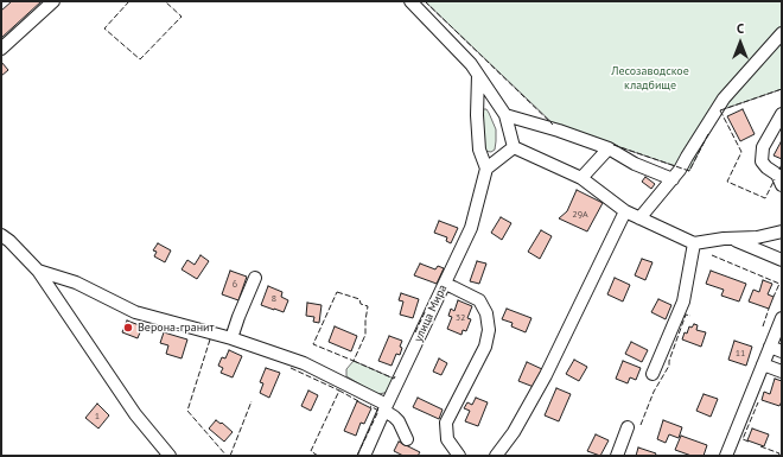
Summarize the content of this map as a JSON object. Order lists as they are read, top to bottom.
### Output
{
  "streets": {
    "street": ["улица Мира"]
  },
  "parks": ["Лесозаводское кладбище"],
  "places": ["Верона-гранит"],
  "house_numbers": [
    "29А",
    "6",
    "8",
    "32",
    "11",
    "1"
  ],
  "north": "top"
}
